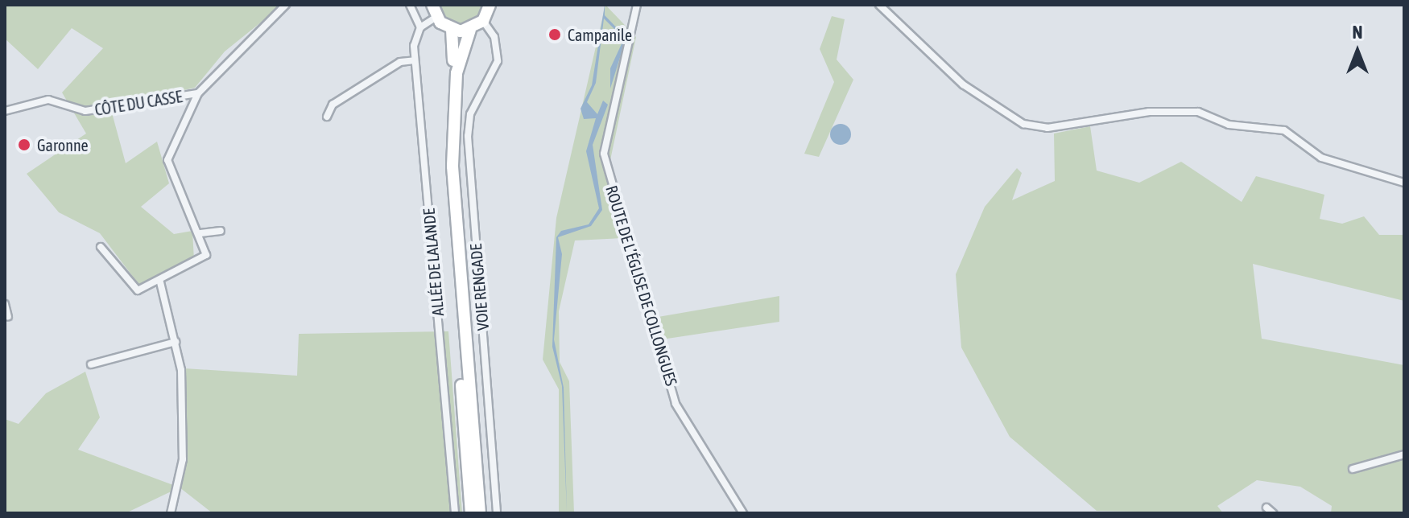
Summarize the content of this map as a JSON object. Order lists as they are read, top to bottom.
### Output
{
  "streets": {
    "street": [
      "CÔTE DU CASSE",
      "ALLÉE DE LALANDE",
      "ROUTE DE L’ÉGLISE DE COLLONGUES",
      "VOIE RENGADE"
    ]
  },
  "places": ["Campanile", "Garonne"],
  "north": "top"
}
